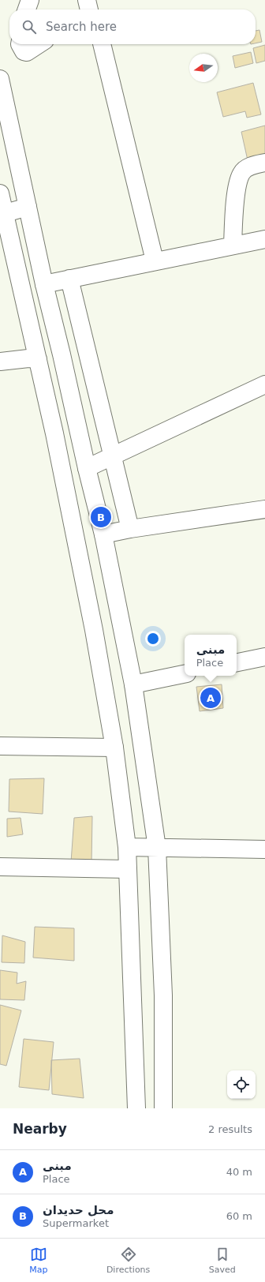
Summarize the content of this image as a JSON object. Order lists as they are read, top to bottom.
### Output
{
  "north": "left",
  "page": {
    "search": "Search here",
    "pins": ["B", "A"],
    "popup": ["مبنى", "Place"],
    "heading": ["Nearby", "2 results"],
    "list": [
      {
        "mark": "A",
        "name": "مبنى",
        "note": "Place",
        "value": "40 m"
      },
      {
        "mark": "B",
        "name": "محل حديدان",
        "note": "Supermarket",
        "value": "60 m"
      }
    ],
    "nav": ["Map", "Directions", "Saved"]
  }
}
